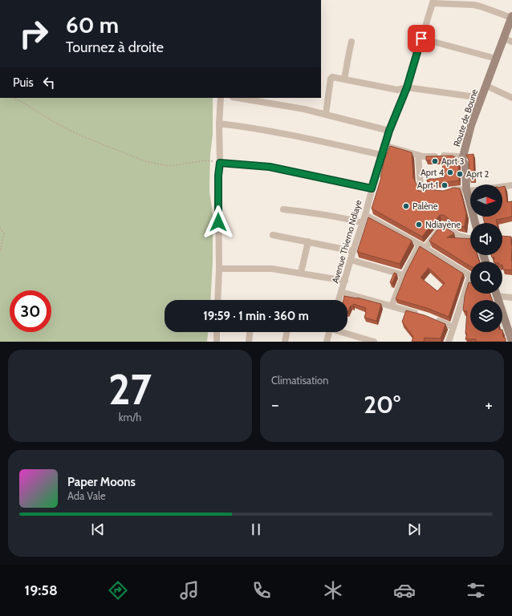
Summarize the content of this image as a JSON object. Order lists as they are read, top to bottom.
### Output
{
  "streets": {
    "street": ["Route de Boune", "Avenue Thierno Ndiaye"]
  },
  "places": [
    "Aprt 3",
    "Aprt 4",
    "Aprt 2",
    "Aprt 1",
    "Palène",
    "Ndiayène"
  ],
  "north": "right",
  "page": {
    "turn": ["60 m", "Tournez à droite"],
    "then": "Puis",
    "limit": "30",
    "trip": "19:59 · 1 min · 360 m",
    "tile": [
      ["27", "km/h"],
      "Climatisation"
    ],
    "heat": ["−", "20°", "+"],
    "song": ["Paper Moons", "Ada Vale"],
    "tabs": "19:58"
  }
}
